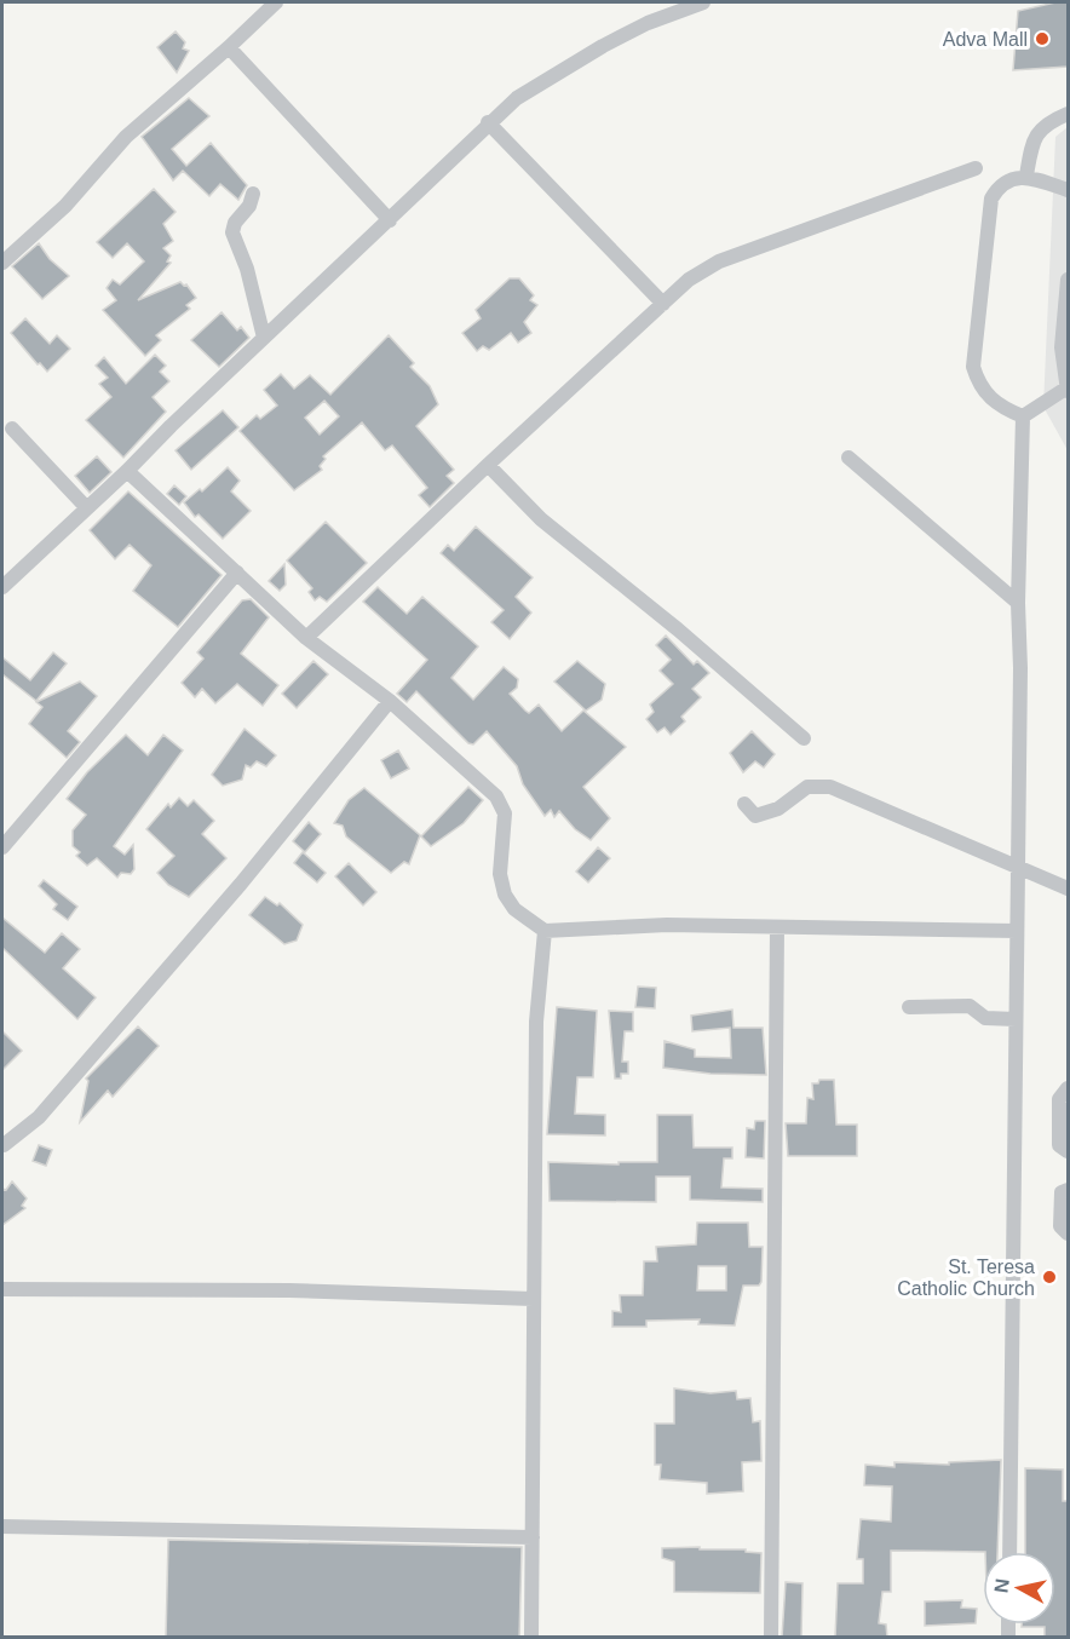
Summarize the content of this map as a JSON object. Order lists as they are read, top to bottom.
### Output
{
  "places": ["Adva Mall", "St. Teresa Catholic Church"],
  "north": "left"
}
